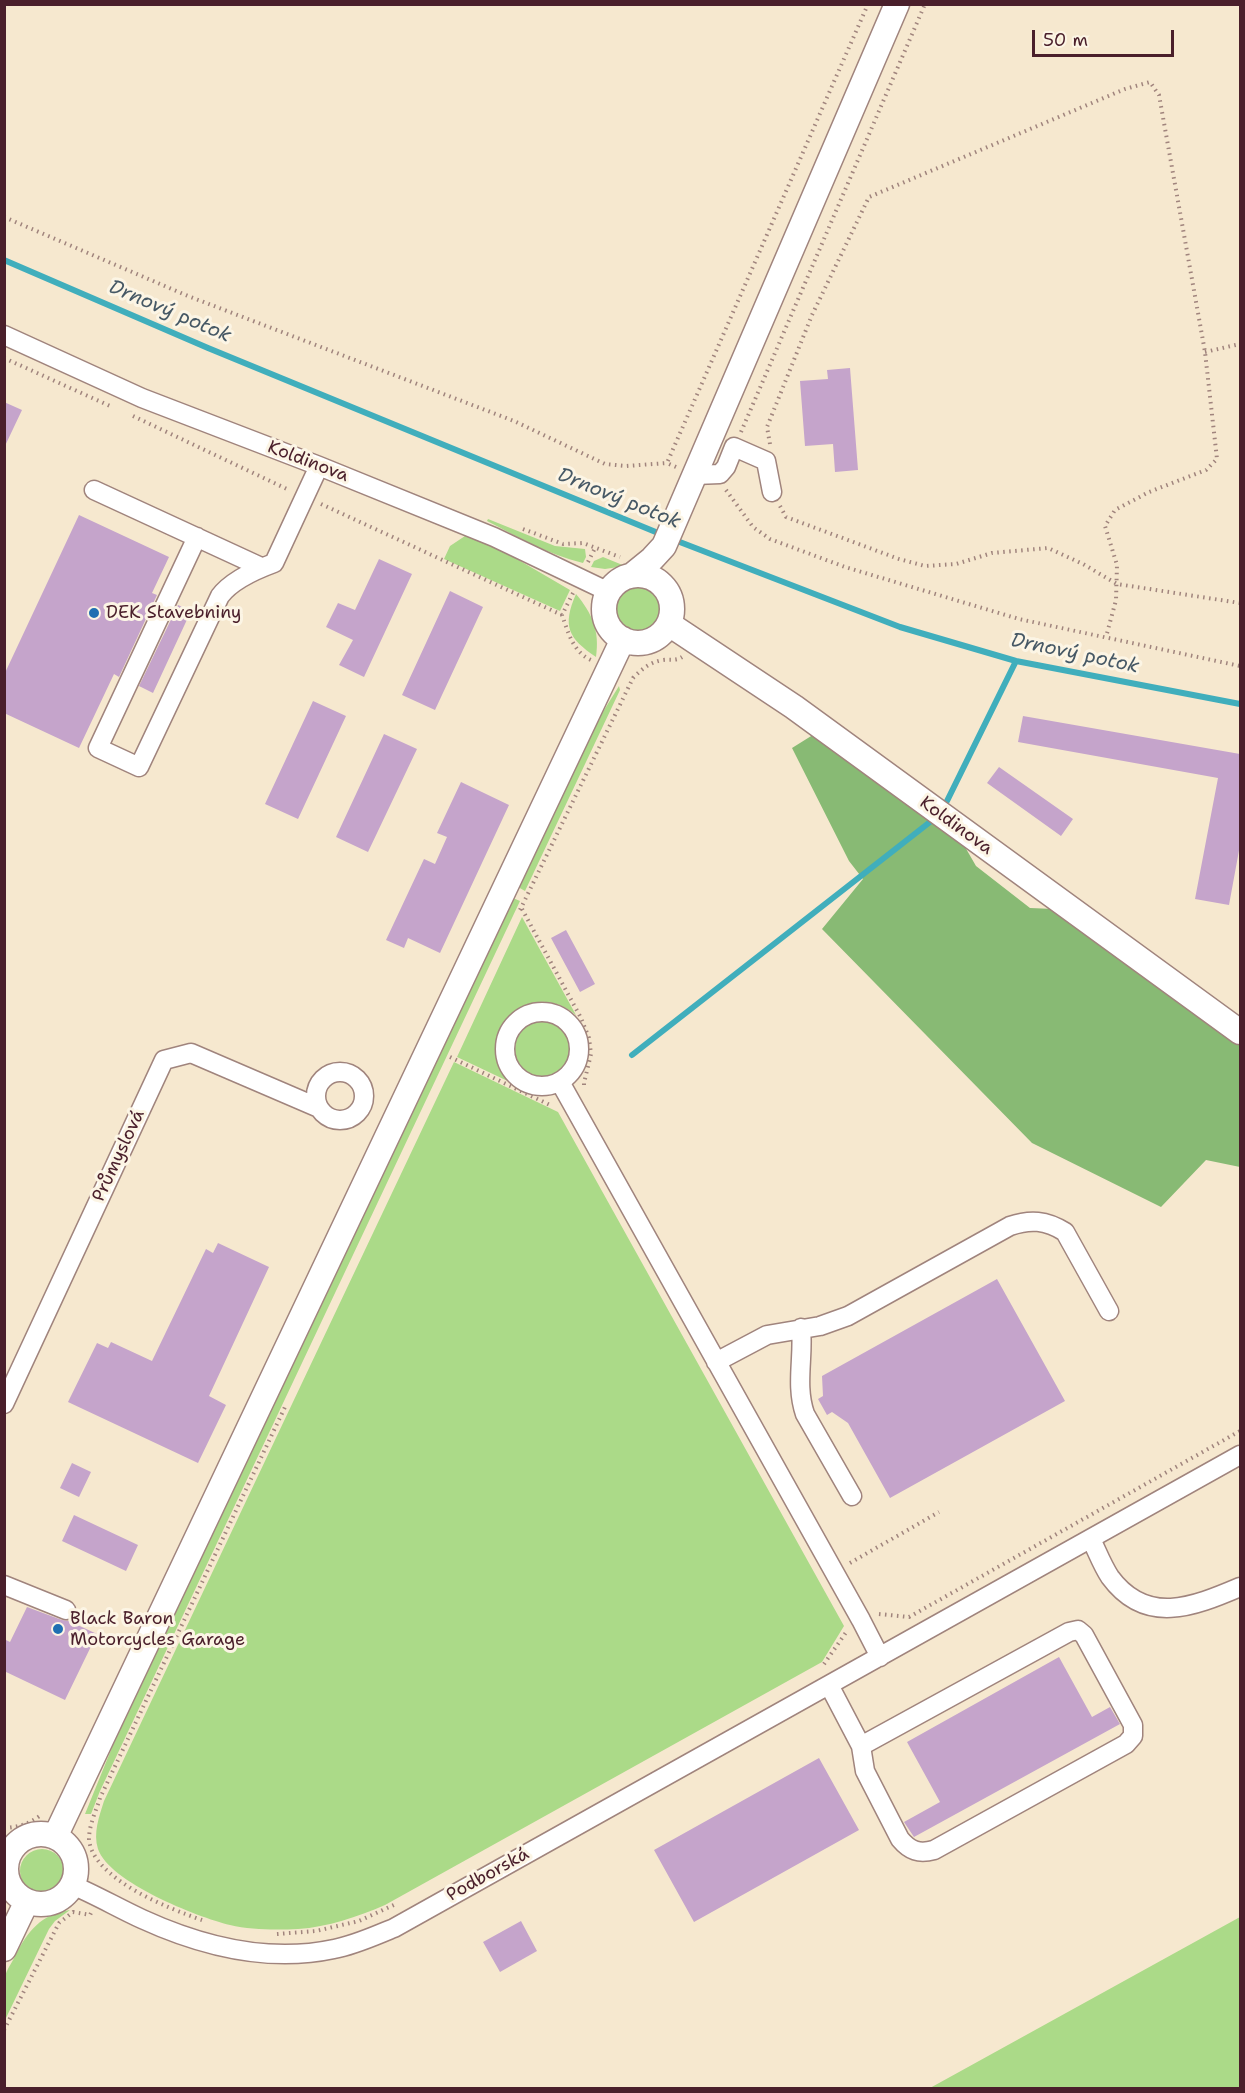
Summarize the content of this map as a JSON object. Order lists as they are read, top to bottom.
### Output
{
  "streets": {
    "main road": ["Koldinova"],
    "street": ["Průmyslová", "Podborská"]
  },
  "water": ["Drnový potok"],
  "places": ["DEK Stavebniny", "Black Baron Motorcycles Garage"],
  "scale_bar": "50 m"
}
